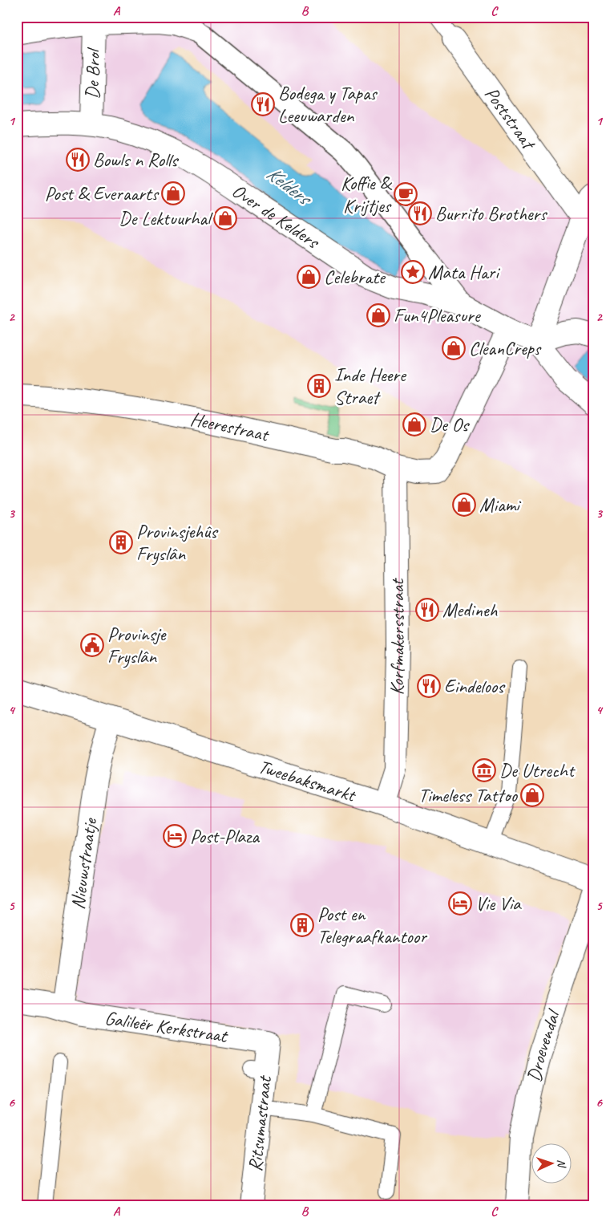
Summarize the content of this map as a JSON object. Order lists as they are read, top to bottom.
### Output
{
  "streets": {
    "street": [
      "De Brol",
      "Poststraat",
      "Over de Kelders",
      "Heerestraat",
      "Korfmakersstraat",
      "Tweebaksmarkt",
      "Nieuwstraatje",
      "Galileër Kerkstraat",
      "Droevendal",
      "Ritsumastraat"
    ]
  },
  "crossings": [
    ["De Brol", "Over de Kelders"],
    ["Over de Kelders", "Heerestraat"],
    ["Heerestraat", "Korfmakersstraat"],
    ["Korfmakersstraat", "Tweebaksmarkt"],
    ["Tweebaksmarkt", "Nieuwstraatje"],
    ["Nieuwstraatje", "Galileër Kerkstraat"],
    ["Galileër Kerkstraat", "Ritsumastraat"]
  ],
  "water": ["Kelders"],
  "places": {
    "restaurant": [
      "Bodega y Tapas Leeuwarden",
      "Bowls n Rolls",
      "Burrito Brothers",
      "Medineh",
      "Eindeloos"
    ],
    "shop": [
      "Post & Everaarts",
      "De Lektuurhal",
      "Celebrate",
      "Fun4Pleasure",
      "CleanCreps",
      "De Os",
      "Miami",
      "Timeless Tattoo"
    ],
    "cafe": ["Koffie & Krijtjes"],
    "place": ["Mata Hari"],
    "building": ["Inde Heere Straet", "Provinsjehûs Fryslân", "Post en Telegraafkantoor"],
    "public building": ["Provinsje Fryslân"],
    "museum": ["De Utrecht"],
    "hotel": ["Post-Plaza", "Vie Via"]
  },
  "north": "right",
  "grid": {
    "columns": ["A", "B", "C"],
    "rows": [
      "1",
      "2",
      "3",
      "4",
      "5",
      "6"
    ]
  }
}
